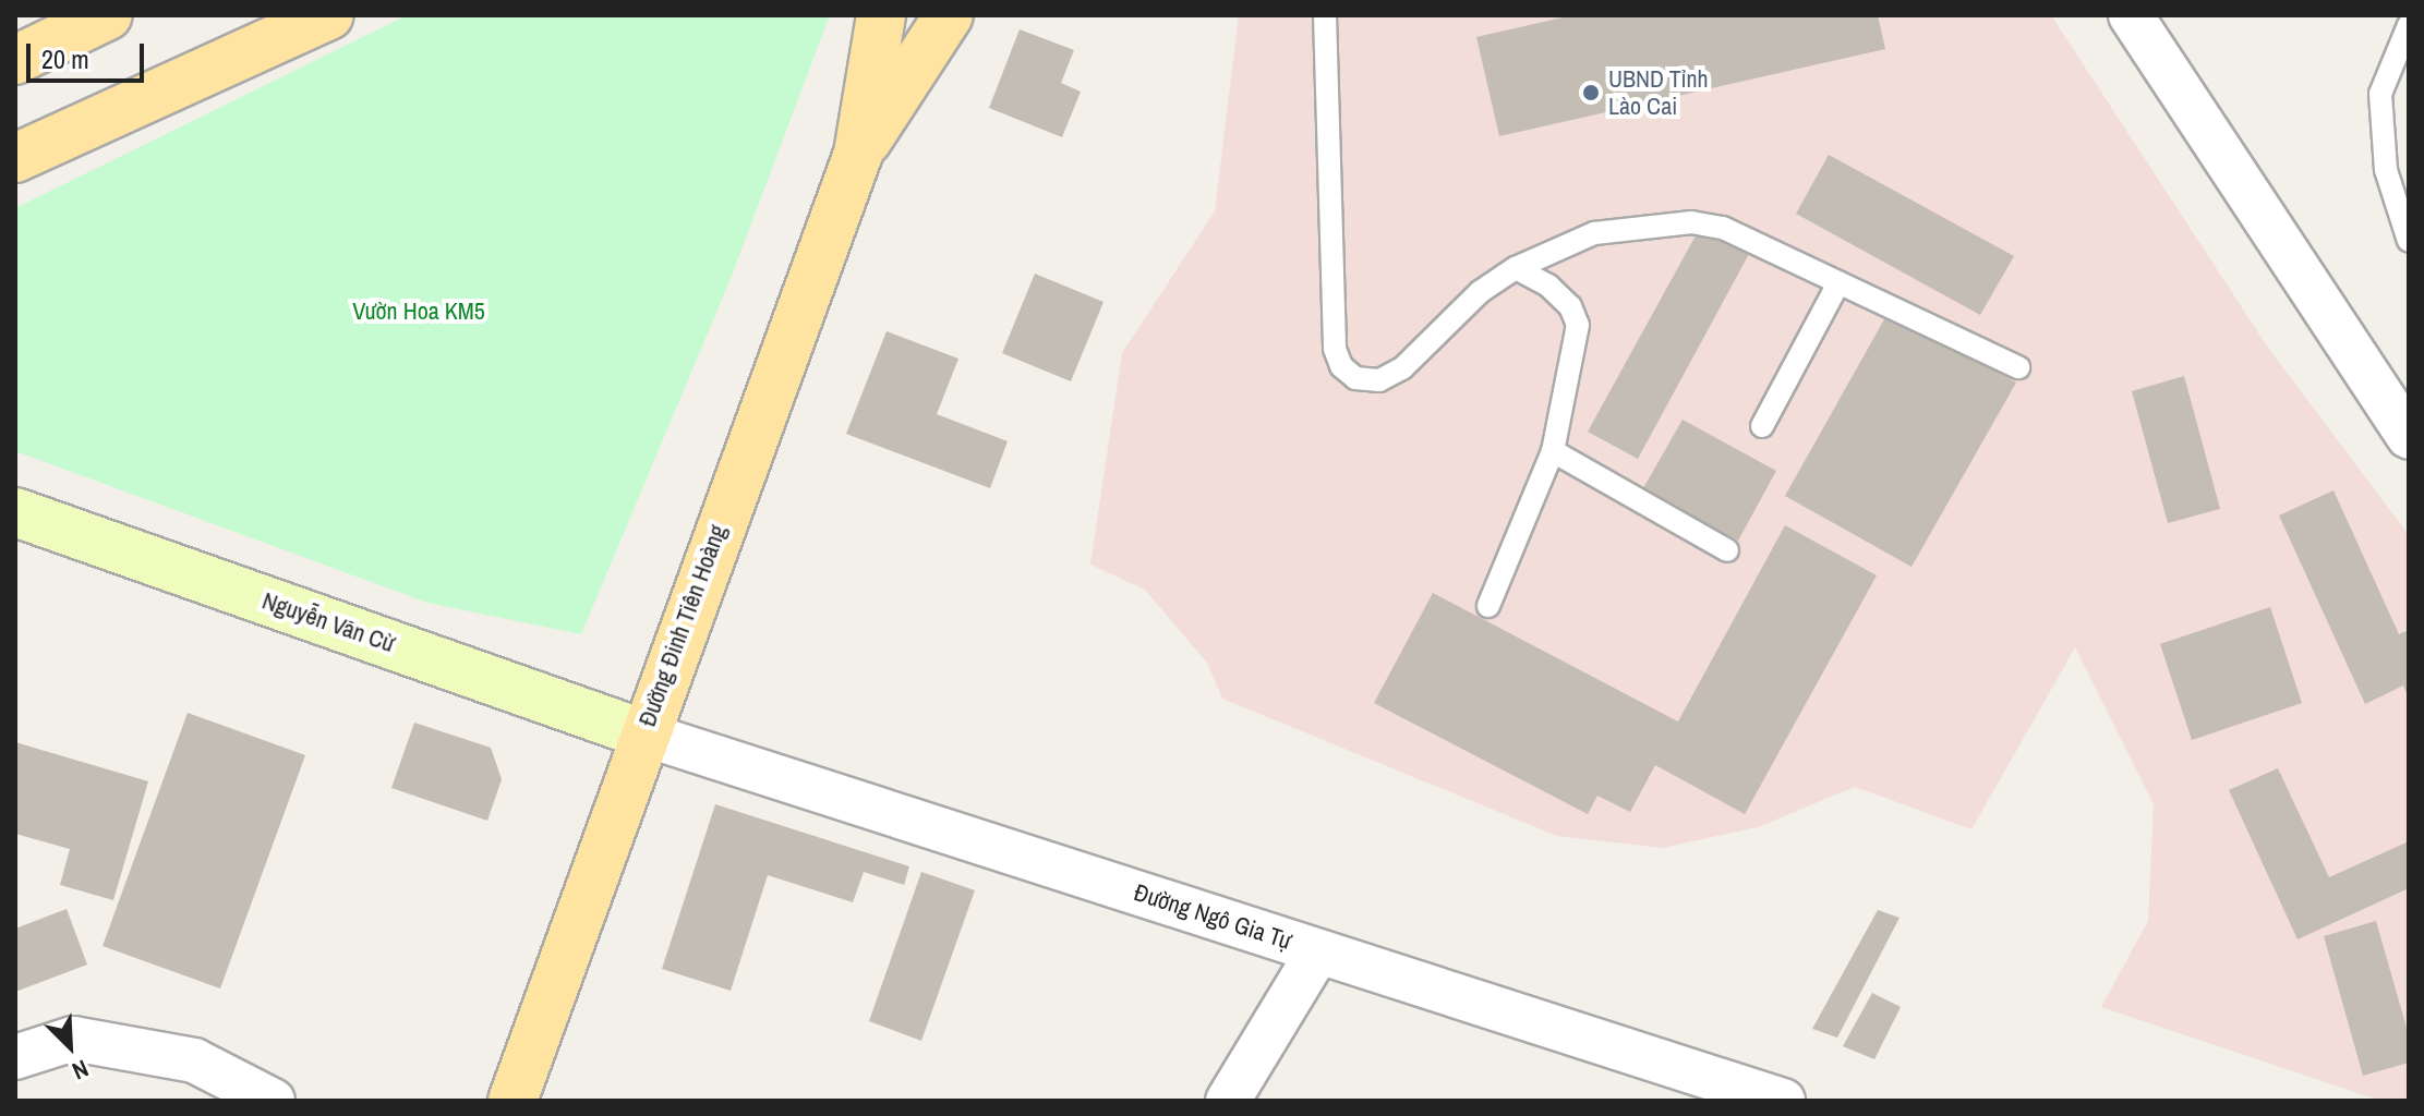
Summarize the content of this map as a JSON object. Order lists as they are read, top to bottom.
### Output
{
  "streets": {
    "main road": ["Nguyễn Văn Cừ", "Đường Đinh Tiên Hoàng"],
    "street": ["Đường Ngô Gia Tự"]
  },
  "crossings": [
    ["Nguyễn Văn Cừ", "Đường Đinh Tiên Hoàng"],
    ["Nguyễn Văn Cừ", "Đường Ngô Gia Tự"],
    ["Đường Đinh Tiên Hoàng", "Đường Ngô Gia Tự"]
  ],
  "parks": ["Vườn Hoa KM5"],
  "places": ["UBND Tỉnh Lào Cai"],
  "scale_bar": "20 m",
  "north": "bottom right"
}
